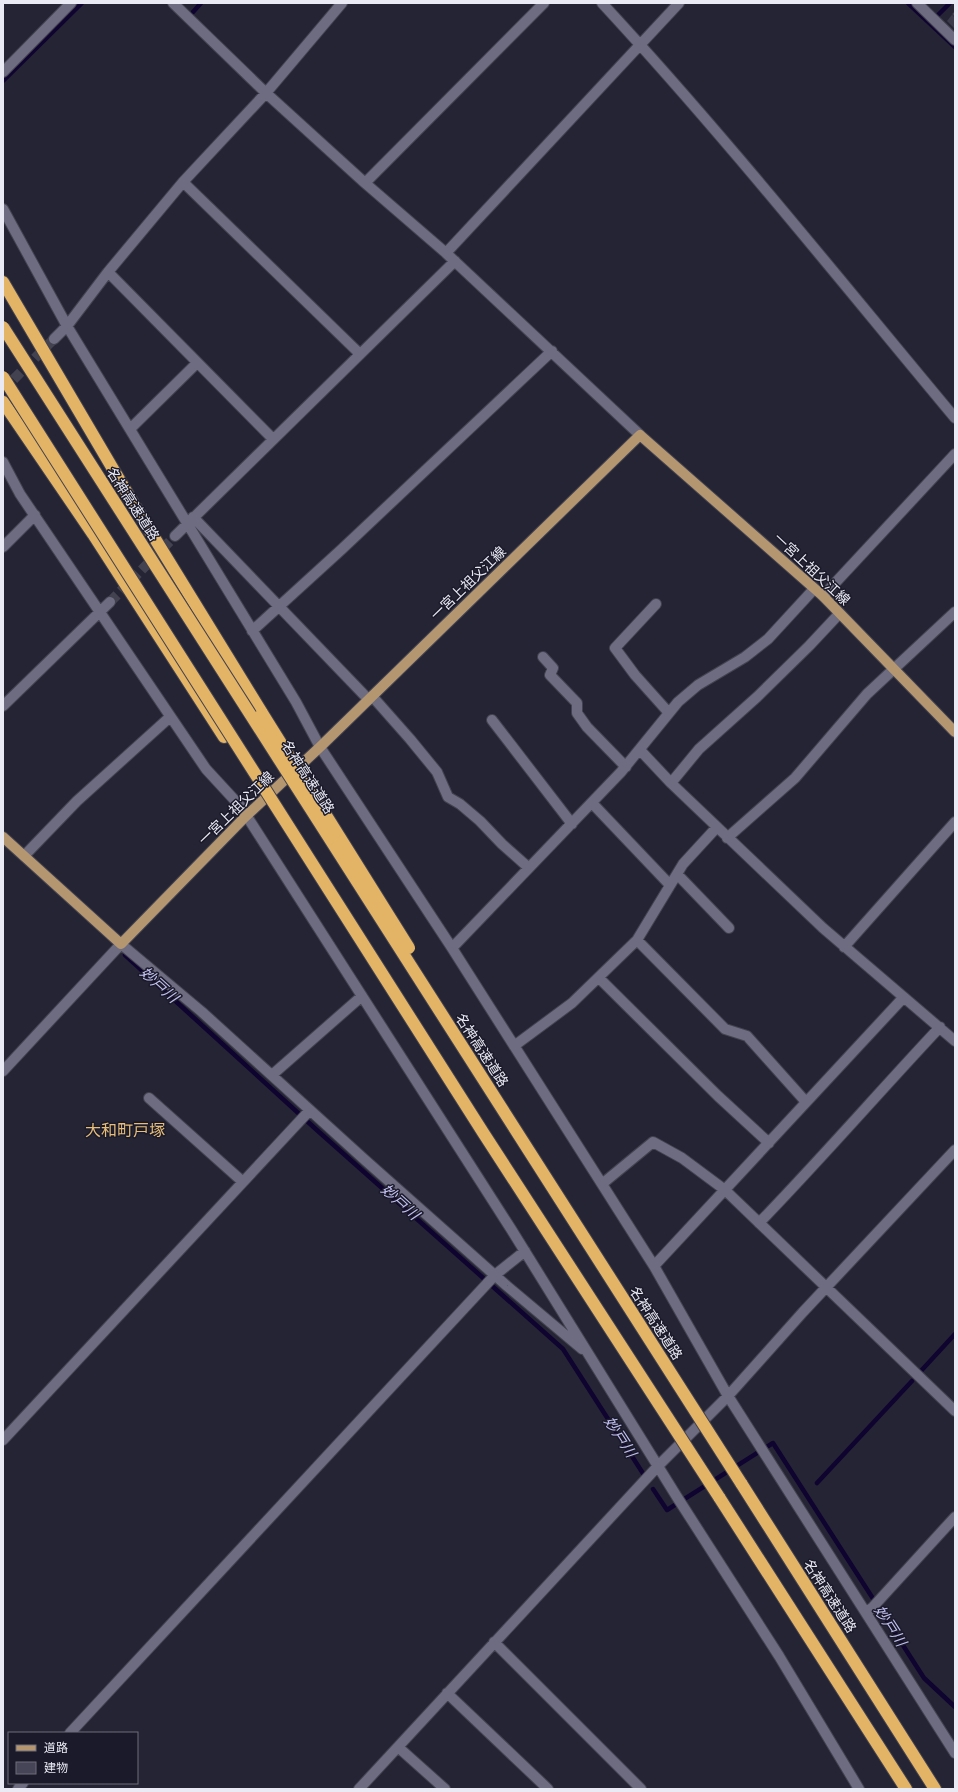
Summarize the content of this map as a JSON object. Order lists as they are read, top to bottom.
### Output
{
  "streets": {
    "highway": ["名神高速道路"],
    "main road": ["一宮上祖父江線"]
  },
  "districts": ["大和町戸塚"],
  "water": ["妙戸川"],
  "legend": ["道路", "建物"]
}
